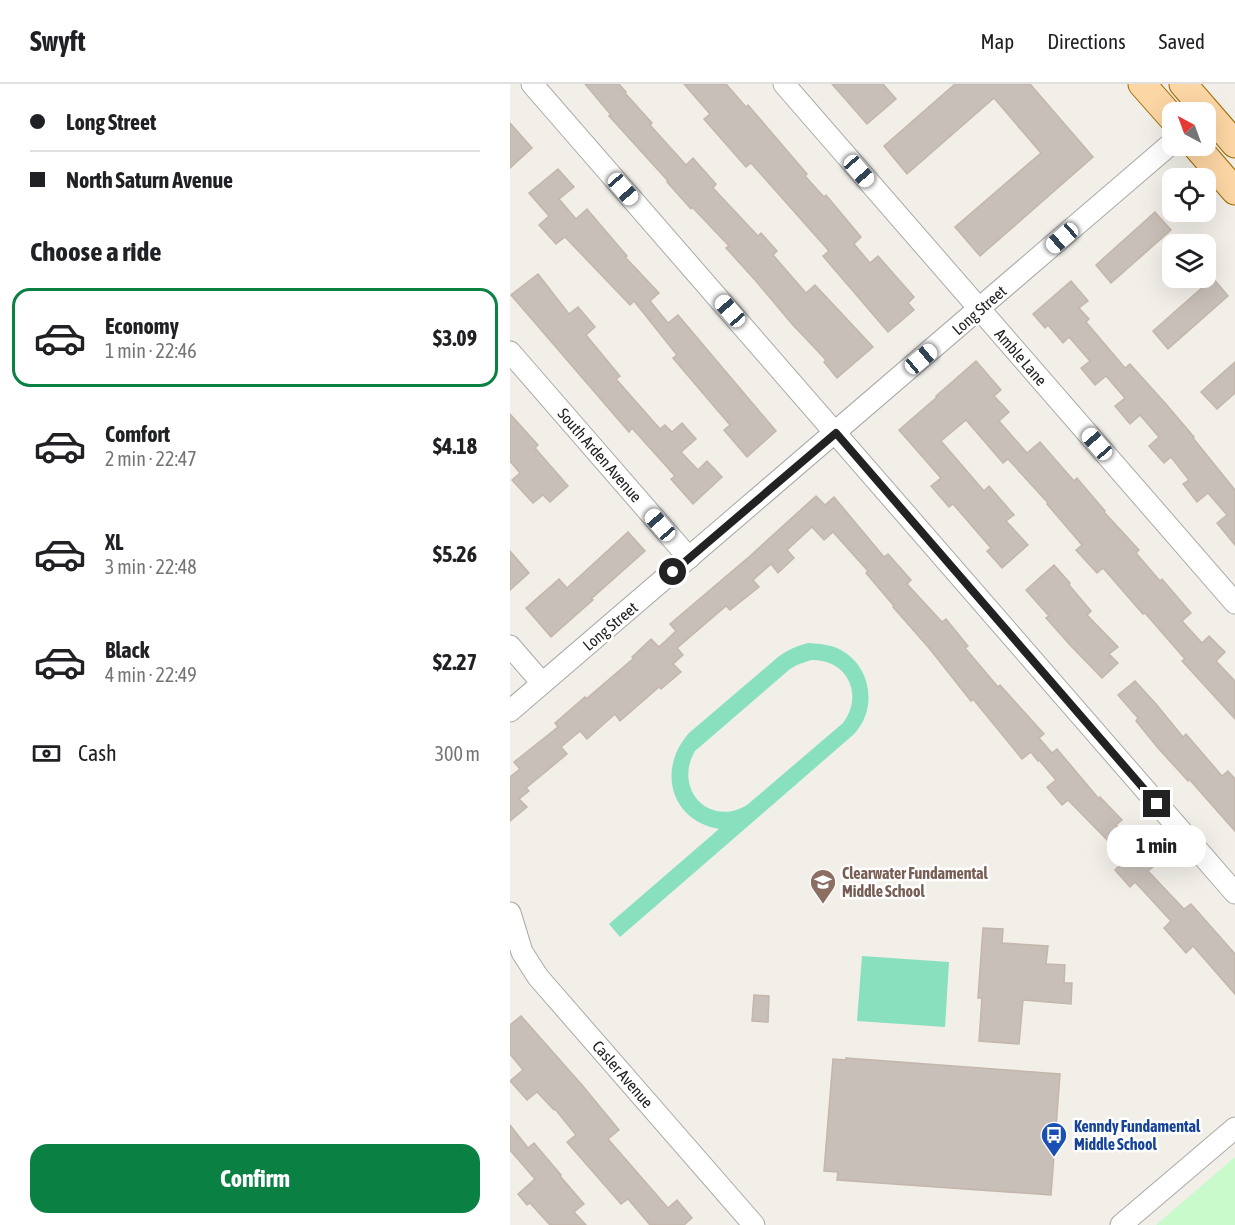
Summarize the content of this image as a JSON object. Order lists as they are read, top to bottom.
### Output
{
  "streets": {
    "street": [
      "Long Street",
      "Amble Lane",
      "South Arden Avenue",
      "Casler Avenue"
    ]
  },
  "crossings": [
    ["Long Street", "Amble Lane"],
    ["Long Street", "South Arden Avenue"]
  ],
  "places": {
    "school or university": ["Clearwater Fundamental Middle School"],
    "bus stop": ["Kenndy Fundamental Middle School"]
  },
  "north": "top left",
  "page": {
    "header": "Swyft",
    "nav": ["Map", "Directions", "Saved"],
    "banner": ["Long Street", "North Saturn Avenue"],
    "heading": "Choose a ride",
    "list": [
      {
        "name": "Economy",
        "note": "1 min · 22:46",
        "value": "$3.09"
      },
      {
        "name": "Comfort",
        "note": "2 min · 22:47",
        "value": "$4.18"
      },
      {
        "name": "XL",
        "note": "3 min · 22:48",
        "value": "$5.26"
      },
      {
        "name": "Black",
        "note": "4 min · 22:49",
        "value": "$2.27"
      }
    ],
    "pay": ["Cash", "300 m"],
    "bubble": "1 min",
    "buttons": "Confirm"
  }
}
